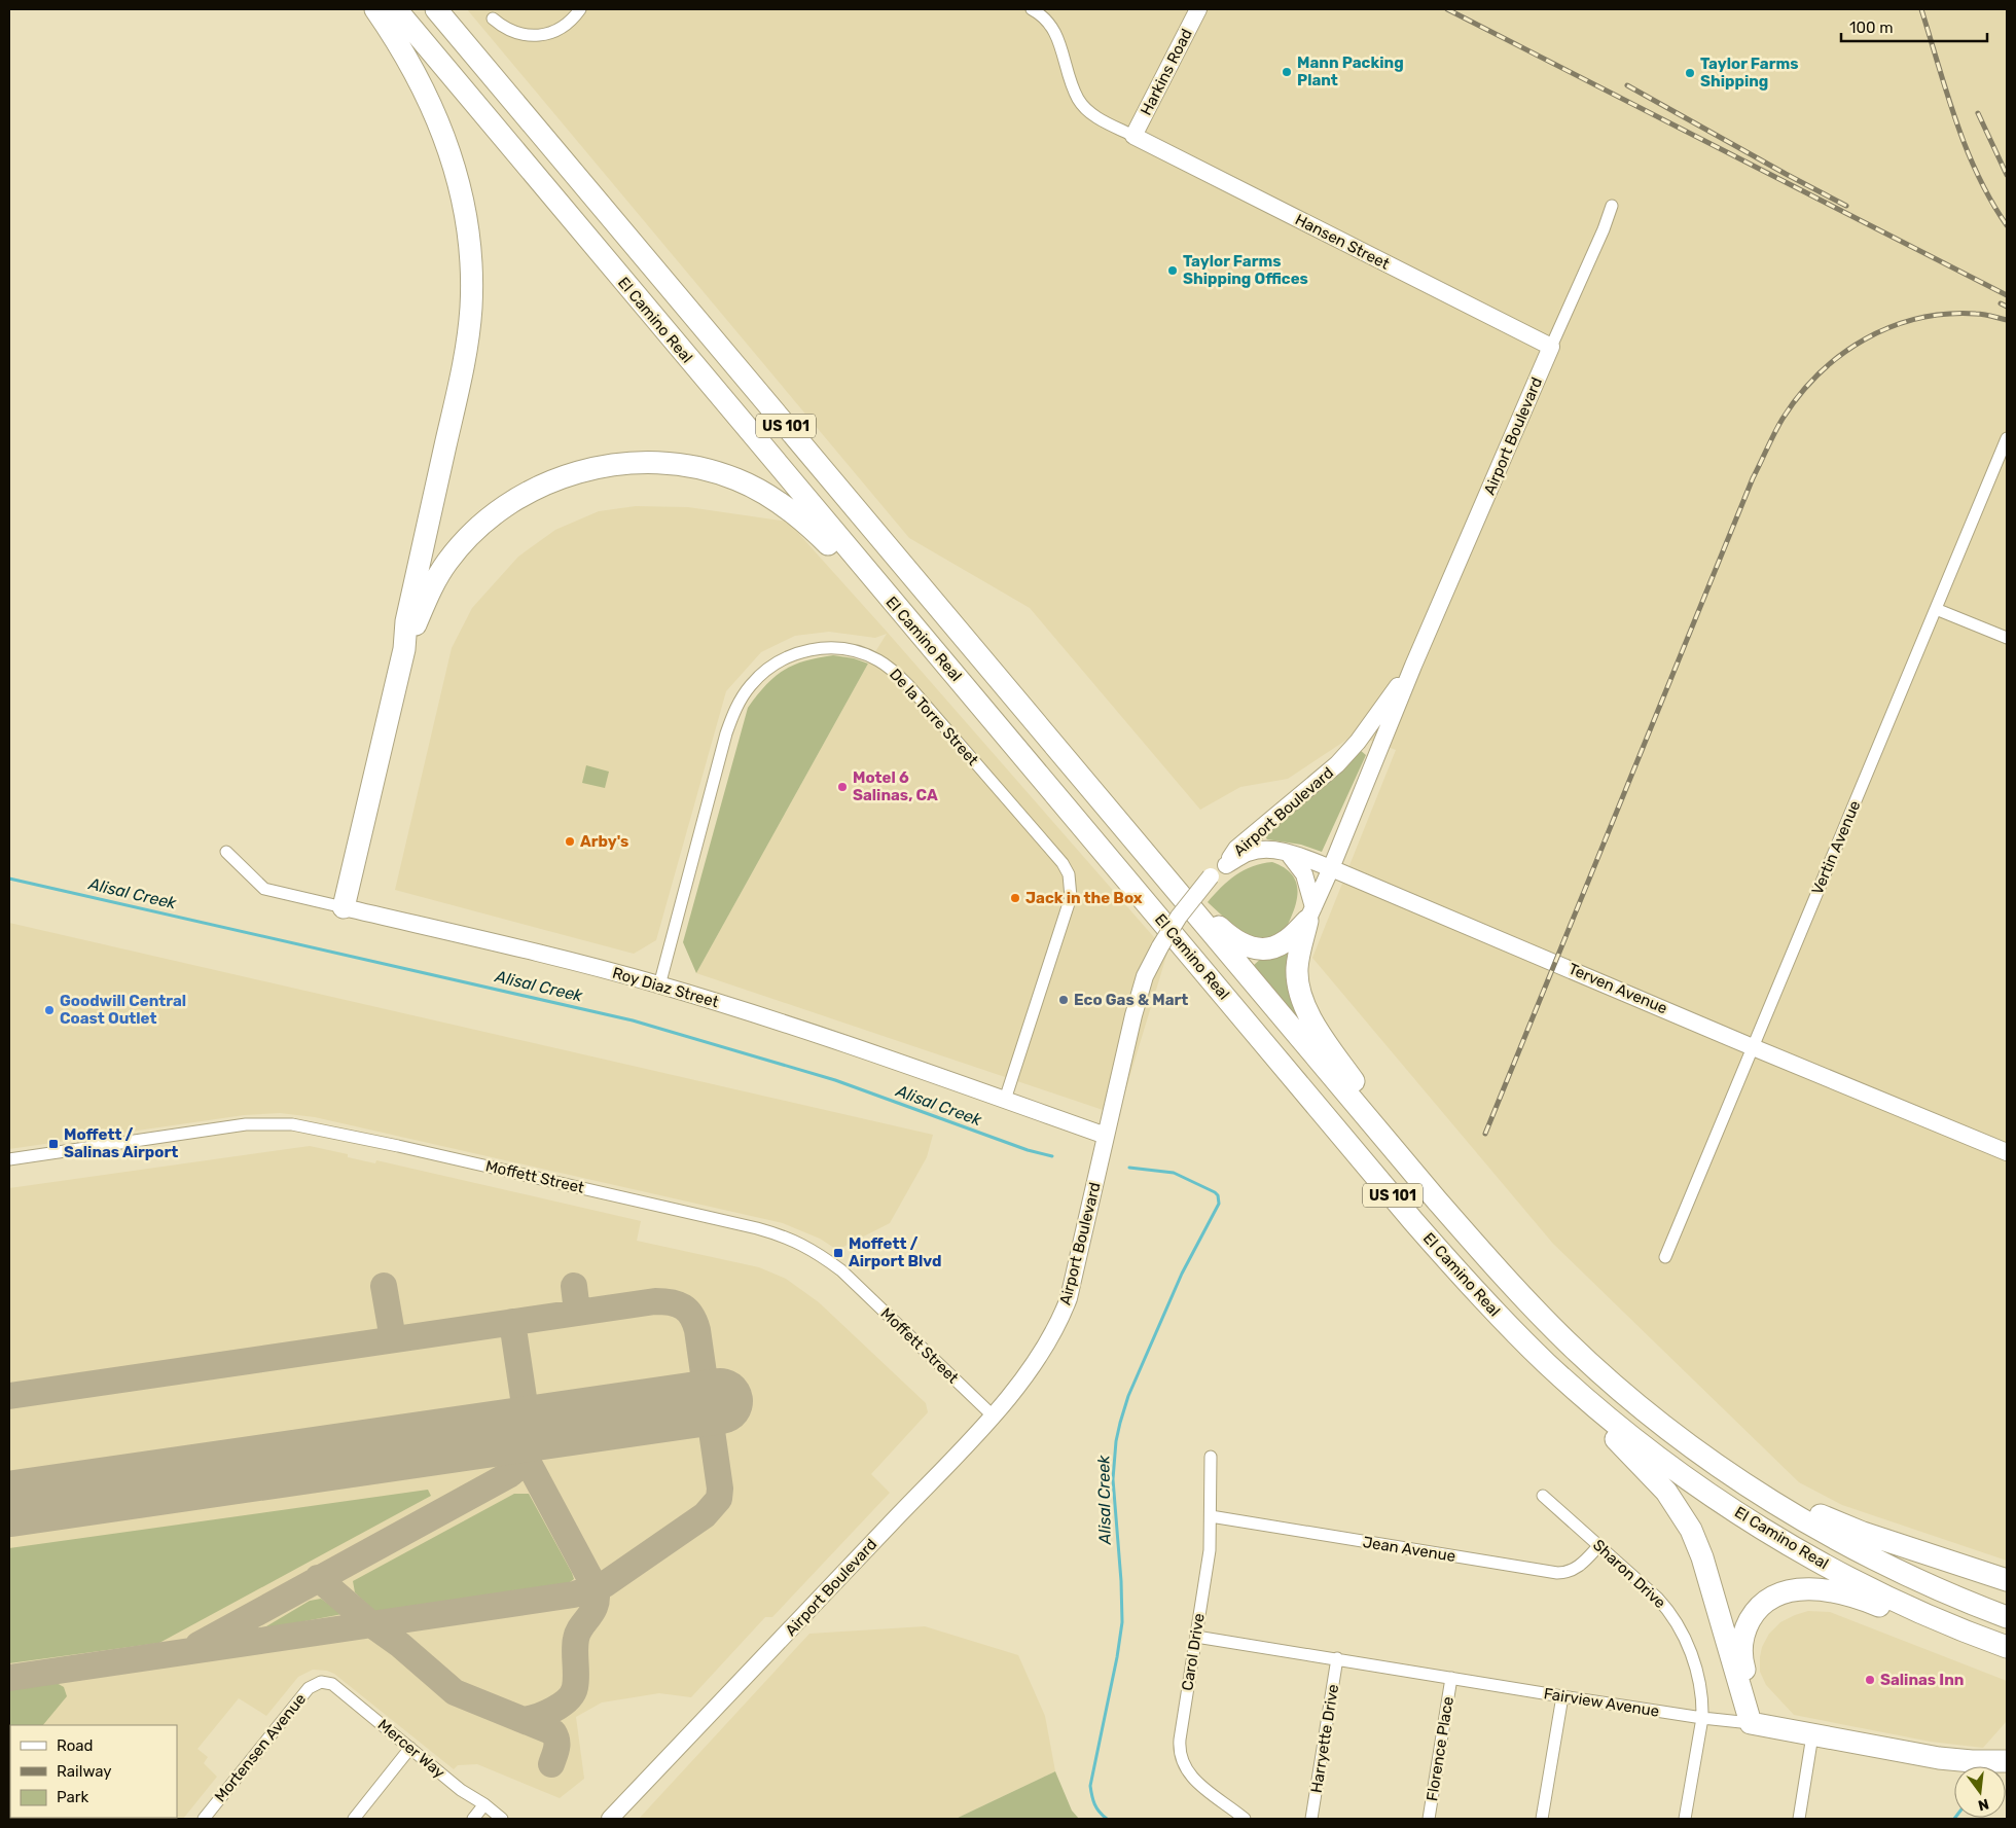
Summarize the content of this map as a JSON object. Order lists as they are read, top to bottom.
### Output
{
  "streets": {
    "highway": ["El Camino Real", "US 101", "Fairview Avenue"],
    "main road": [
      "Harkins Road",
      "Hansen Street",
      "Airport Boulevard",
      "Roy Diaz Street",
      "Terven Avenue"
    ],
    "street": [
      "De la Torre Street",
      "Vertin Avenue",
      "Moffett Street",
      "Jean Avenue",
      "Sharon Drive",
      "Carol Drive",
      "Harryette Drive",
      "Mortensen Avenue",
      "Mercer Way",
      "Florence Place"
    ]
  },
  "crossings": [
    ["Harkins Road", "Hansen Street"],
    ["Hansen Street", "Airport Boulevard"],
    ["Airport Boulevard", "Roy Diaz Street"],
    ["Airport Boulevard", "Terven Avenue"],
    ["Airport Boulevard", "Moffett Street"],
    ["De la Torre Street", "Roy Diaz Street"],
    ["Vertin Avenue", "Terven Avenue"],
    ["Jean Avenue", "Sharon Drive"],
    ["Jean Avenue", "Carol Drive"],
    ["Sharon Drive", "Fairview Avenue"],
    ["Carol Drive", "Fairview Avenue"],
    ["Fairview Avenue", "Harryette Drive"],
    ["Fairview Avenue", "Florence Place"],
    ["Mortensen Avenue", "Mercer Way"]
  ],
  "water": ["Alisal Creek"],
  "places": {
    "other": [
      "Mann Packing Plant",
      "Taylor Farms Shipping",
      "Taylor Farms Shipping Offices",
      "Motel 6 Salinas, CA",
      "Arby's",
      "Jack in the Box",
      "Eco Gas & Mart",
      "Goodwill Central Coast Outlet",
      "Salinas Inn"
    ],
    "transit": ["Moffett / Salinas Airport", "Moffett / Airport Blvd"]
  },
  "legend": ["Road", "Railway", "Park"],
  "scale_bar": "100 m",
  "north": "bottom"
}
